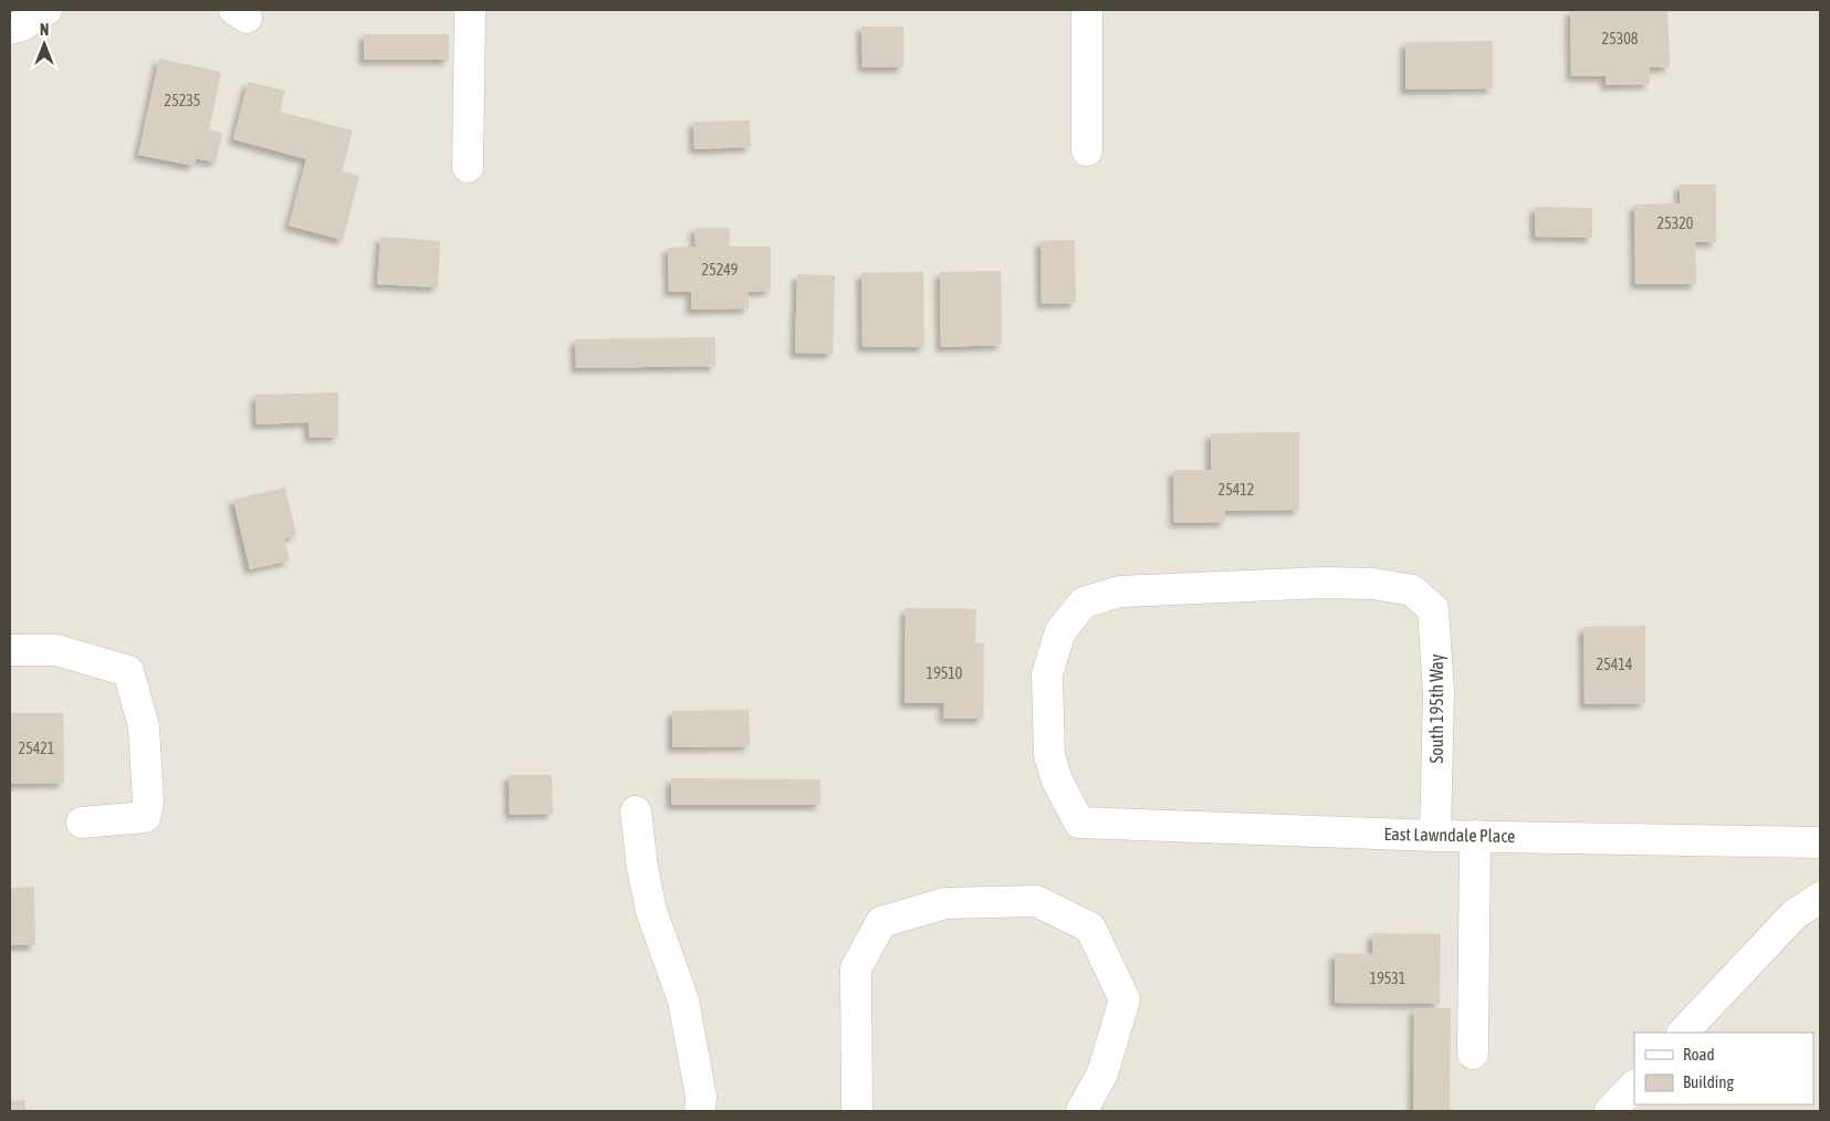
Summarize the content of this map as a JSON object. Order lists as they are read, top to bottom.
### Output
{
  "streets": {
    "street": ["South 195th Way", "East Lawndale Place"]
  },
  "crossings": [
    ["South 195th Way", "East Lawndale Place"]
  ],
  "house_numbers": [
    "25308",
    "25235",
    "25320",
    "25249",
    "25412",
    "25414",
    "19510",
    "25421",
    "19531"
  ],
  "legend": ["Road", "Building"],
  "north": "top"
}
